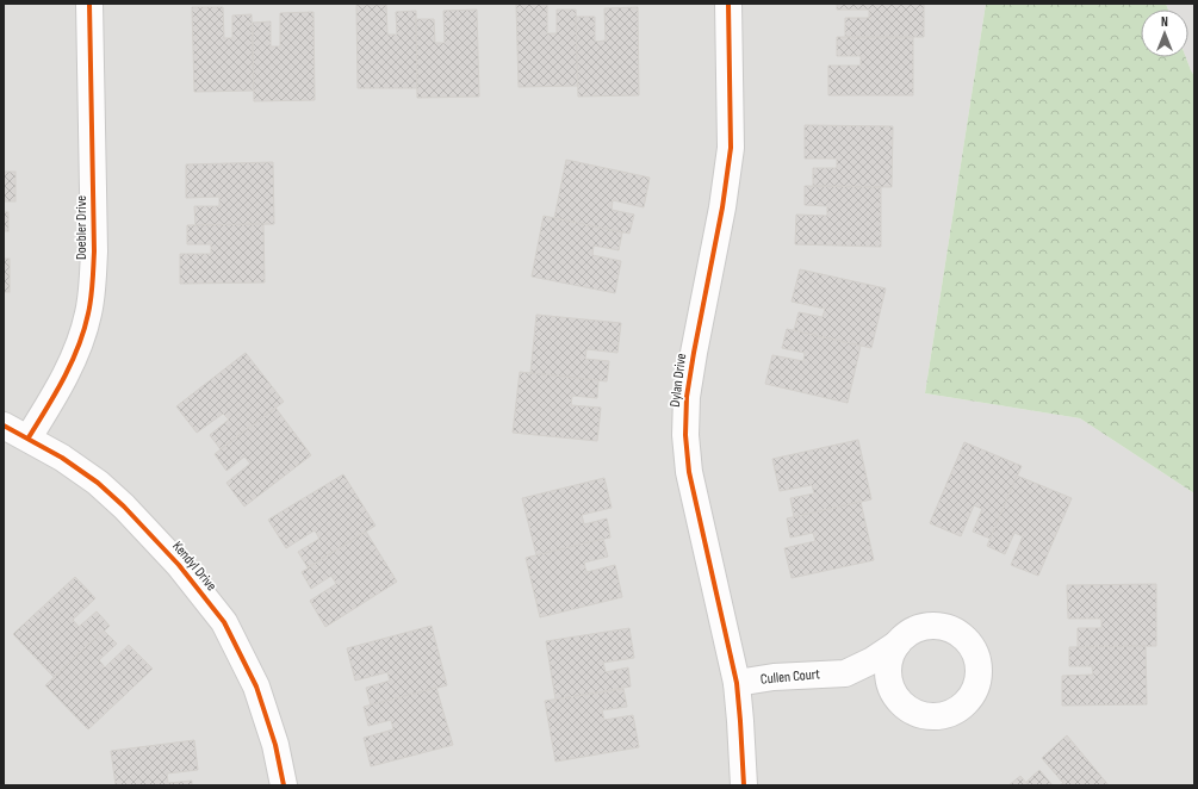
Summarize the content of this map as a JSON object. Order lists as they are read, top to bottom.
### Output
{
  "streets": {
    "street": [
      "Doebler Drive",
      "Dylan Drive",
      "Kendyl Drive",
      "Cullen Court"
    ]
  },
  "crossings": [
    ["Doebler Drive", "Kendyl Drive"],
    ["Dylan Drive", "Cullen Court"]
  ],
  "north": "top"
}
